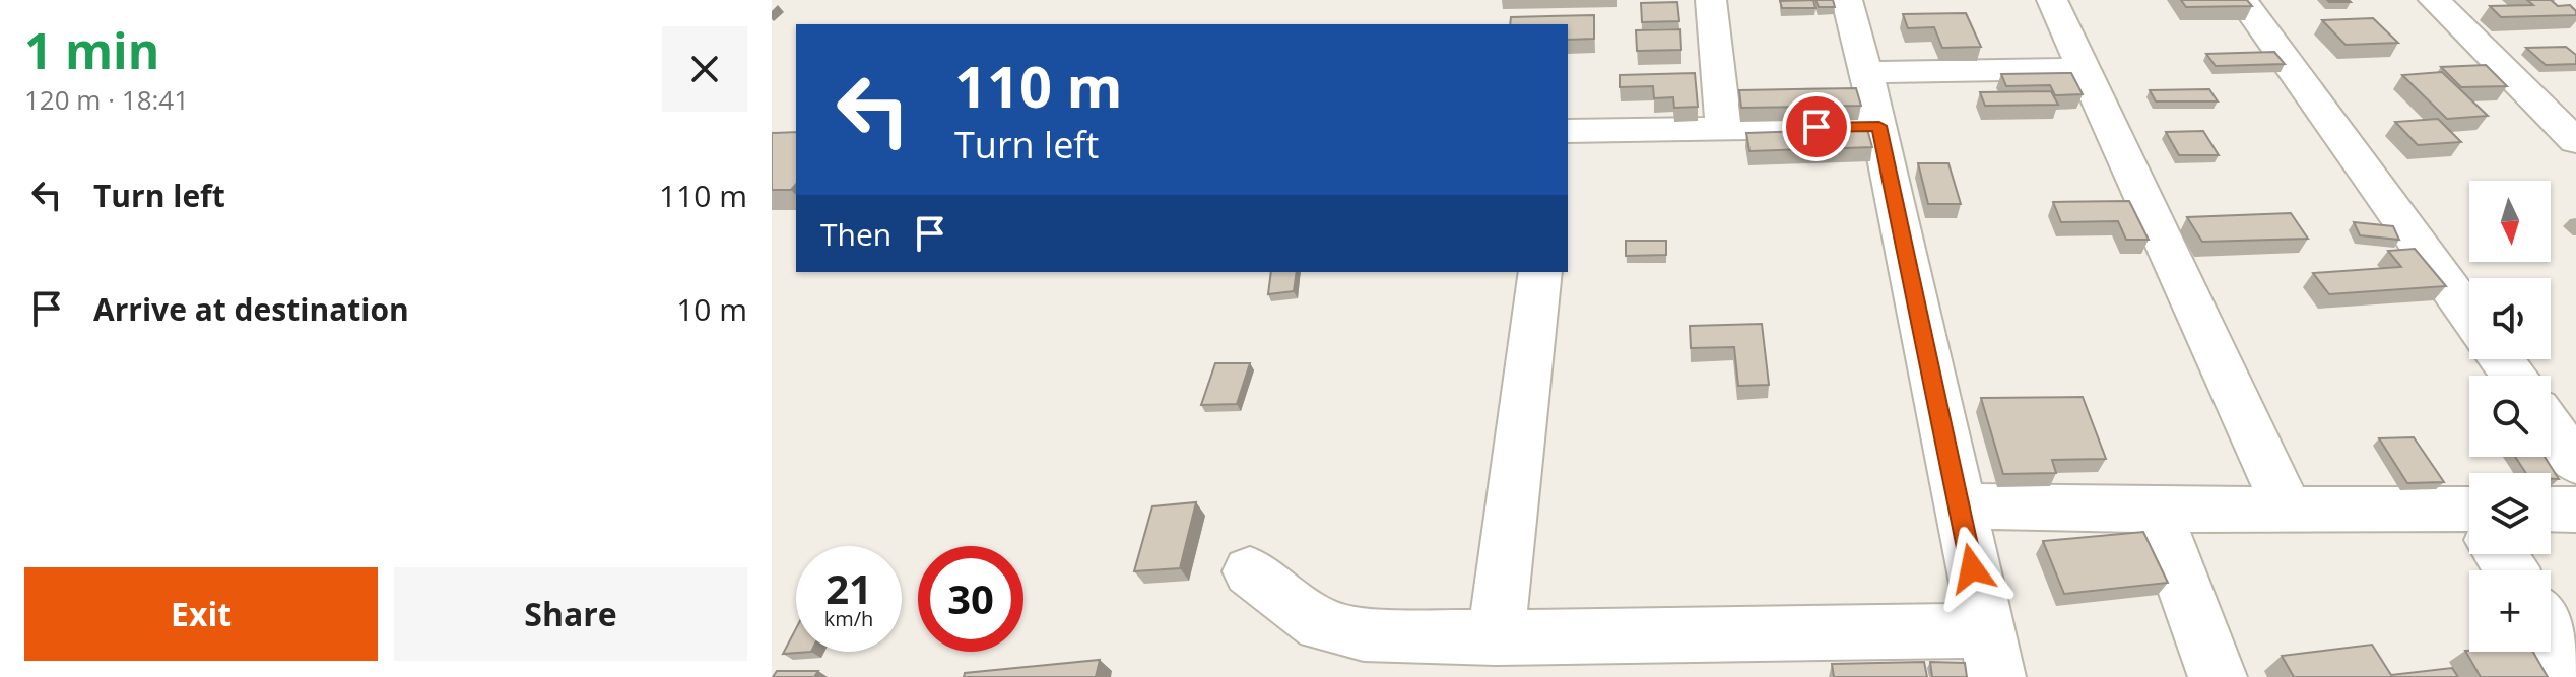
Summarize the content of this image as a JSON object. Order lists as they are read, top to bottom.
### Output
{
  "north": "bottom",
  "page": {
    "heading": ["1 min", "120 m · 18:41"],
    "turn": ["110 m", "Turn left"],
    "list": [
      {
        "name": "Turn left",
        "value": "110 m"
      },
      {
        "name": "Arrive at destination",
        "value": "10 m"
      }
    ],
    "map_buttons": "+",
    "then": "Then",
    "speed": "21 km/h",
    "limit": "30",
    "buttons": ["Exit", "Share"]
  }
}
